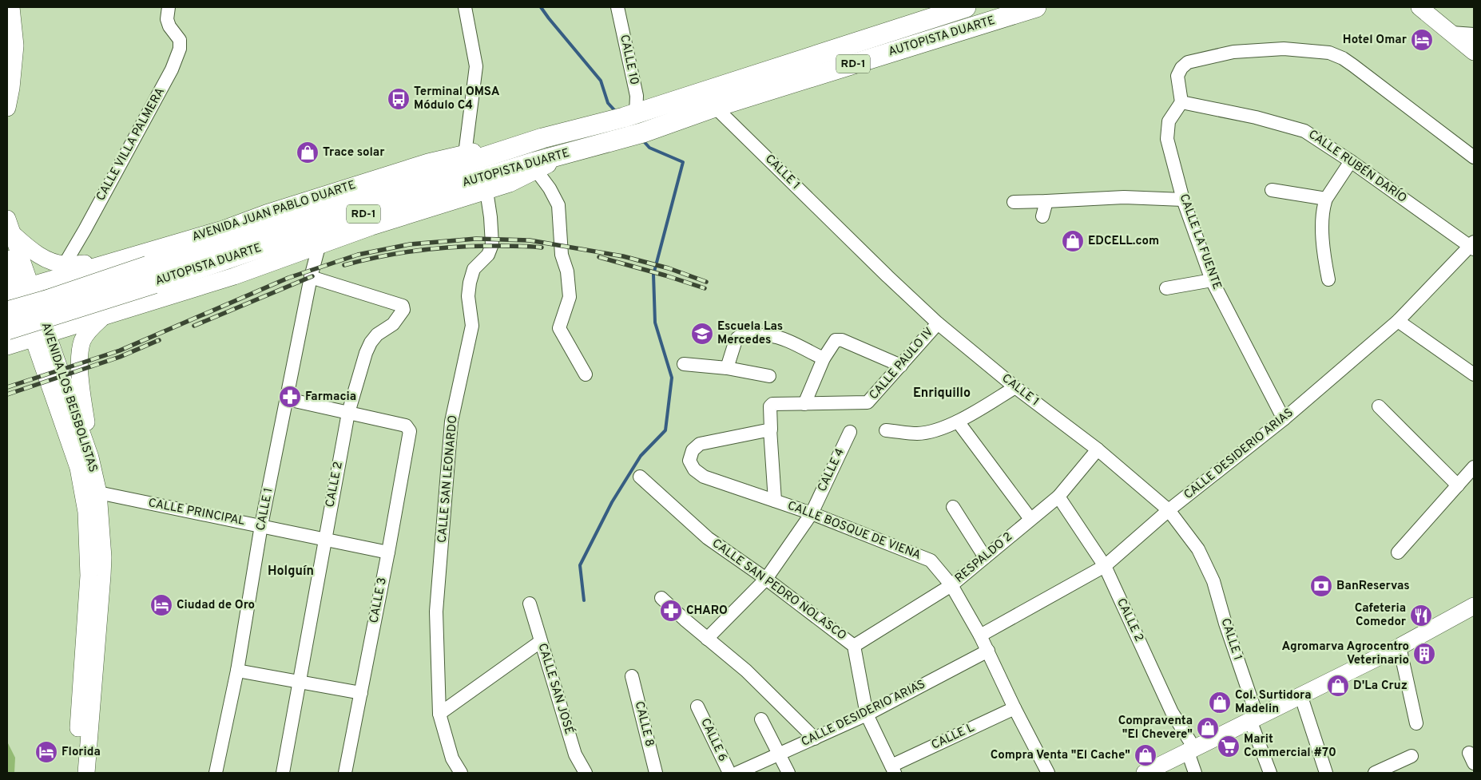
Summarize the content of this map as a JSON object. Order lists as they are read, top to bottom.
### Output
{
  "streets": {
    "highway": ["AUTOPISTA DUARTE", "RD-1"],
    "main road": ["AVENIDA JUAN PABLO DUARTE", "AVENIDA LOS BEISBOLISTAS"],
    "street": [
      "CALLE 10",
      "CALLE VILLA PALMERA",
      "CALLE RUBÉN DARÍO",
      "CALLE 1",
      "CALLE LA FUENTE",
      "CALLE PAULO IV",
      "CALLE DESIDERIO ARIAS",
      "CALLE 4",
      "CALLE SAN LEONARDO",
      "CALLE 2",
      "CALLE PRINCIPAL",
      "CALLE BOSQUE DE VIENA",
      "RESPALDO 2",
      "CALLE SAN PEDRO NOLASCO",
      "CALLE 3",
      "CALLE SAN JOSÉ",
      "CALLE 8",
      "CALLE L",
      "CALLE 6"
    ]
  },
  "crossings": [
    ["AUTOPISTA DUARTE", "CALLE 10"],
    ["AUTOPISTA DUARTE", "RD-1"],
    ["AUTOPISTA DUARTE", "CALLE 1"],
    ["AUTOPISTA DUARTE", "AVENIDA JUAN PABLO DUARTE"],
    ["AUTOPISTA DUARTE", "CALLE SAN LEONARDO"],
    ["CALLE 10", "RD-1"],
    ["RD-1", "AVENIDA JUAN PABLO DUARTE"],
    ["CALLE VILLA PALMERA", "AVENIDA JUAN PABLO DUARTE"],
    ["CALLE RUBÉN DARÍO", "CALLE LA FUENTE"],
    ["CALLE RUBÉN DARÍO", "CALLE DESIDERIO ARIAS"],
    ["CALLE 1", "CALLE PAULO IV"],
    ["CALLE 1", "CALLE DESIDERIO ARIAS"],
    ["CALLE 1", "CALLE 2"],
    ["CALLE 1", "CALLE PRINCIPAL"],
    ["CALLE 1", "RESPALDO 2"],
    ["CALLE LA FUENTE", "CALLE DESIDERIO ARIAS"],
    ["CALLE PAULO IV", "CALLE BOSQUE DE VIENA"],
    ["AVENIDA LOS BEISBOLISTAS", "CALLE PRINCIPAL"],
    ["CALLE DESIDERIO ARIAS", "CALLE 2"],
    ["CALLE DESIDERIO ARIAS", "CALLE BOSQUE DE VIENA"],
    ["CALLE DESIDERIO ARIAS", "CALLE SAN PEDRO NOLASCO"],
    ["CALLE 4", "CALLE BOSQUE DE VIENA"],
    ["CALLE 4", "CALLE SAN PEDRO NOLASCO"],
    ["CALLE 2", "CALLE PRINCIPAL"],
    ["CALLE 2", "RESPALDO 2"],
    ["CALLE 2", "CALLE 3"],
    ["CALLE PRINCIPAL", "CALLE 3"],
    ["CALLE BOSQUE DE VIENA", "RESPALDO 2"],
    ["CALLE BOSQUE DE VIENA", "CALLE L"],
    ["RESPALDO 2", "CALLE SAN PEDRO NOLASCO"],
    ["CALLE SAN PEDRO NOLASCO", "CALLE L"]
  ],
  "districts": ["Enriquillo", "Holguín"],
  "places": {
    "hotel": ["Hotel Omar", "Ciudad de Oro", "Florida"],
    "bus stop": ["Terminal OMSA Módulo C4"],
    "shop": [
      "Trace solar",
      "EDCELL.com",
      "D'La Cruz",
      "Col. Surtidora Madelin",
      "Compraventa \"El Chevere\"",
      "Compra Venta \"El Cache\""
    ],
    "school or university": ["Escuela Las Mercedes"],
    "pharmacy": ["Farmacia", "CHARO"],
    "bank": ["BanReservas"],
    "restaurant": ["Cafeteria Comedor"],
    "building": ["Agromarva Agrocentro Veterinario"],
    "supermarket": ["Marit Commercial #70"]
  }
}
